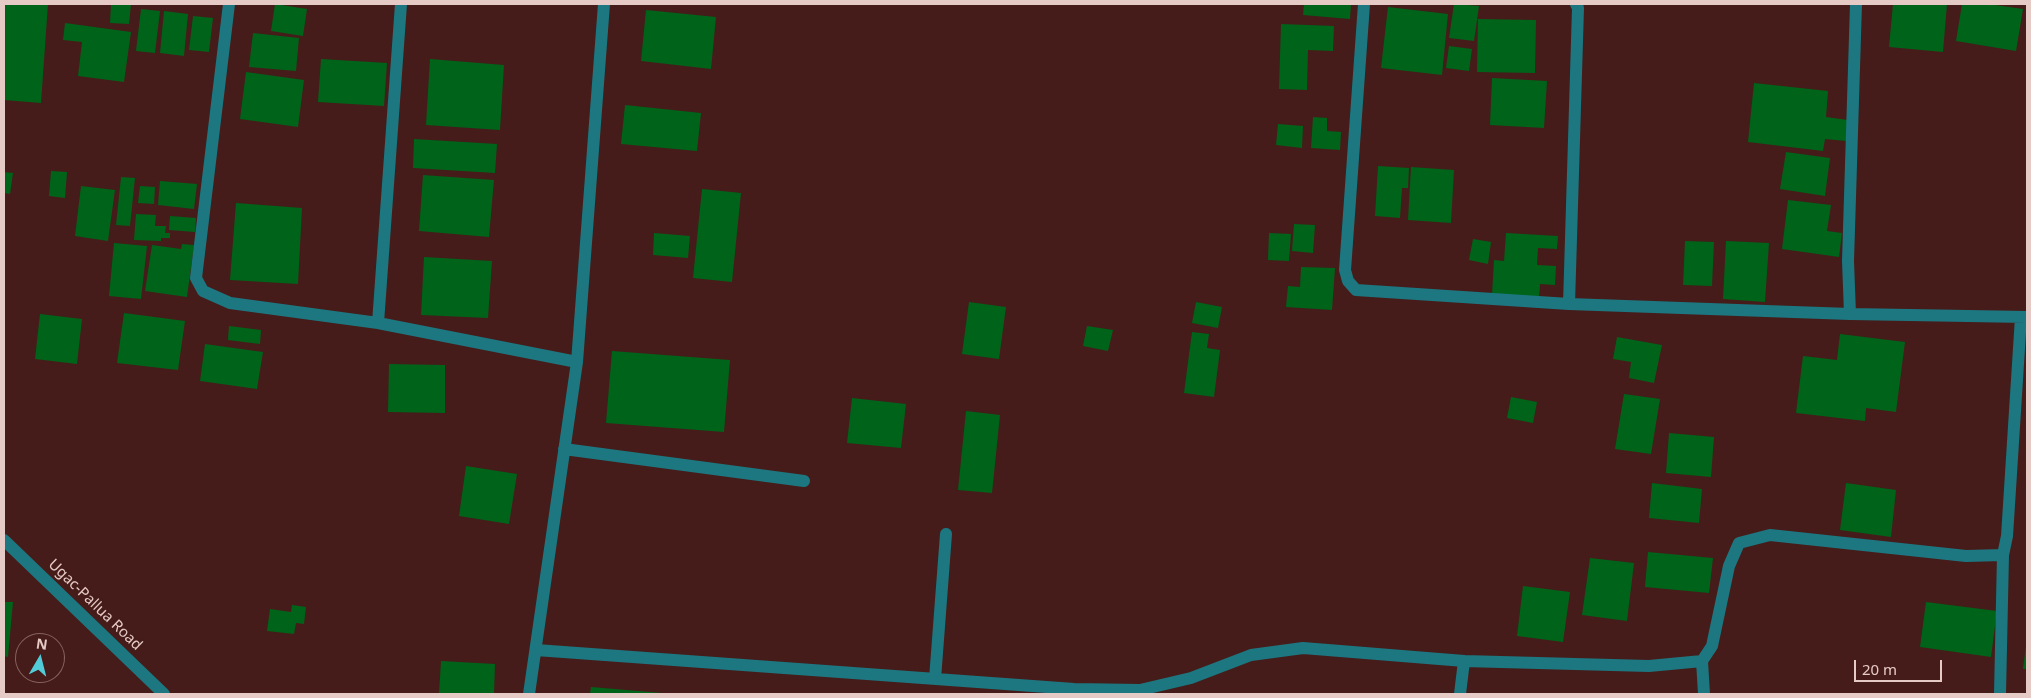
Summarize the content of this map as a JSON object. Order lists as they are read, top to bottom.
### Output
{
  "streets": {
    "street": ["Ugac-Pallua Road"]
  },
  "scale_bar": "20 m",
  "north": "top"
}
